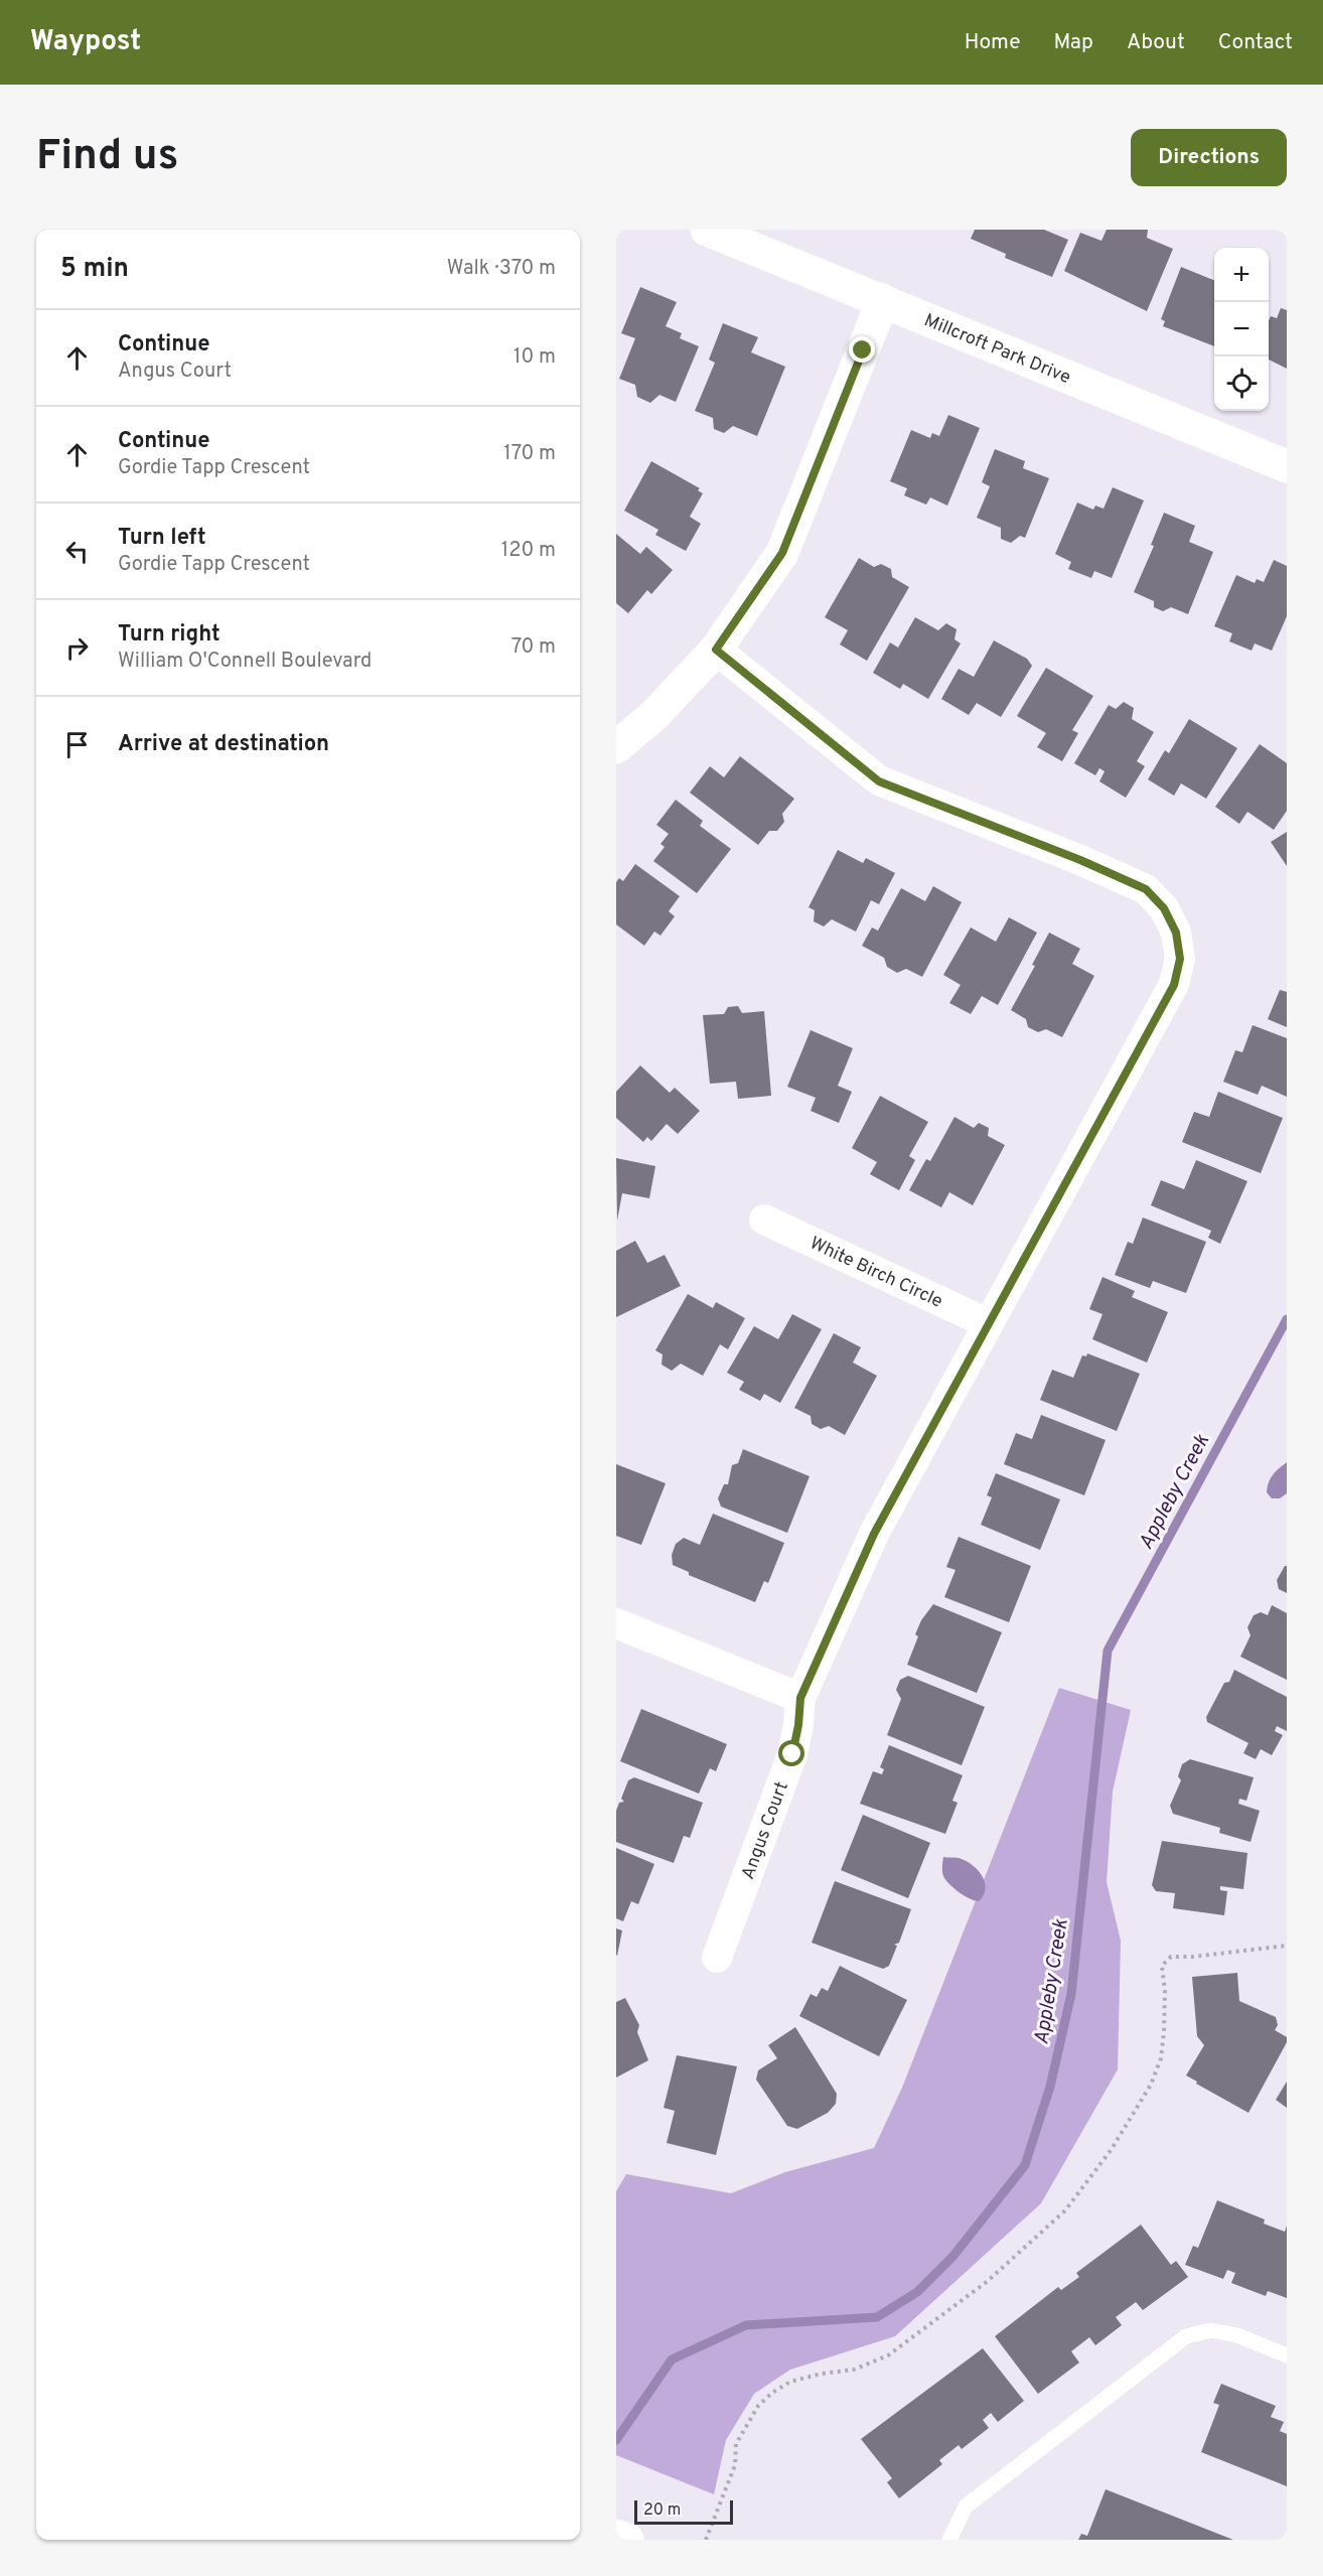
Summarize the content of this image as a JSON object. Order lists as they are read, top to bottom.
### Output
{
  "streets": {
    "street": ["Millcroft Park Drive", "White Birch Circle", "Angus Court"]
  },
  "crossings": [
    ["White Birch Circle", "Angus Court"]
  ],
  "water": ["Appleby Creek"],
  "scale_bar": "20 m",
  "page": {
    "header": "Waypost",
    "nav": [
      "Home",
      "Map",
      "About",
      "Contact"
    ],
    "buttons": "Directions",
    "title": "Find us",
    "heading": ["5 min", "Walk · 370 m"],
    "map_buttons": ["+", "−"],
    "list": [
      ["Continue", "Angus Court", "10 m"],
      ["Continue", "Gordie Tapp Crescent", "170 m"],
      ["Turn left", "Gordie Tapp Crescent", "120 m"],
      ["Turn right", "William O'Connell Boulevard", "70 m"],
      "Arrive at destination"
    ],
    "scale": "20 m"
  }
}
